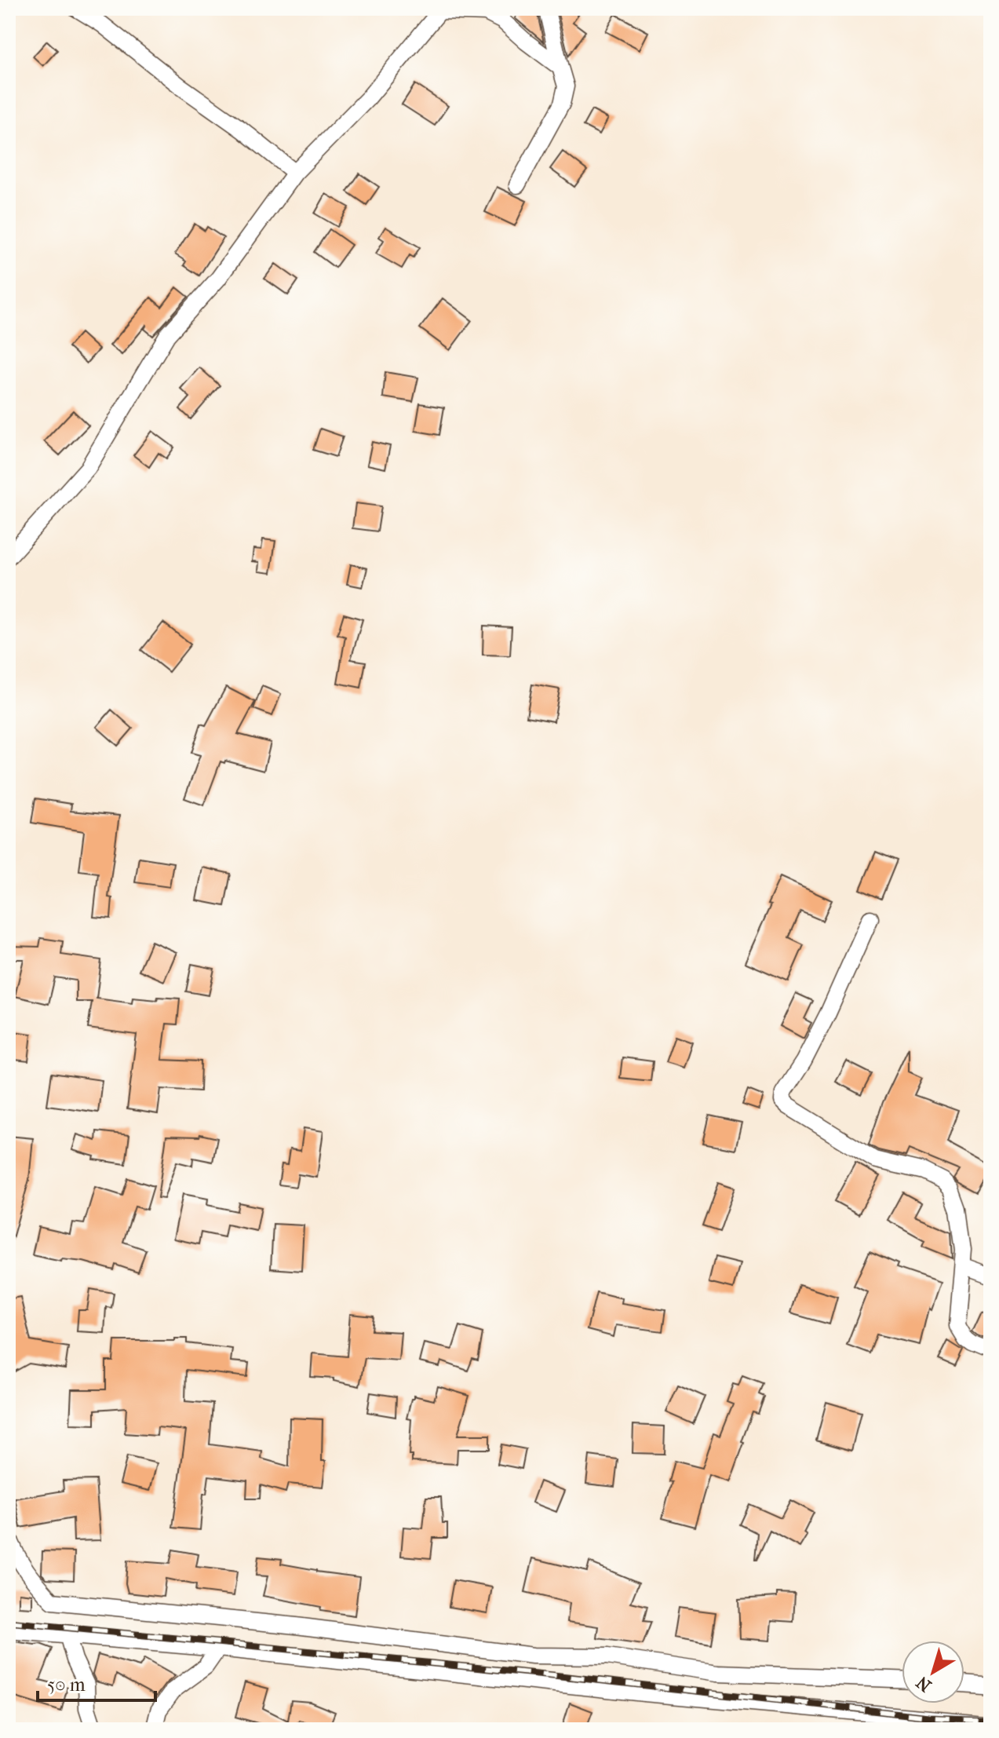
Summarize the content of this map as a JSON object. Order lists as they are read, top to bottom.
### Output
{
  "scale_bar": "50 m",
  "north": "bottom left"
}
